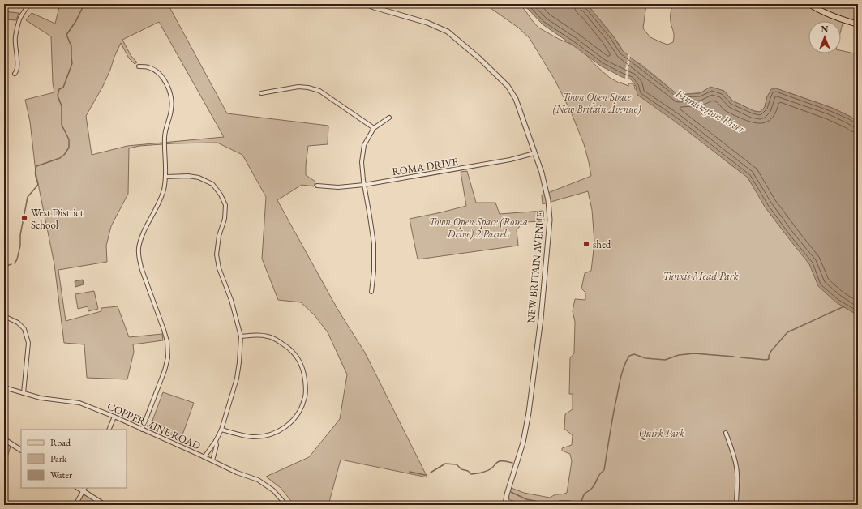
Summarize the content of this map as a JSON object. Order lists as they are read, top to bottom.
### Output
{
  "streets": {
    "street": ["ROMA DRIVE", "NEW BRITAIN AVENUE", "COPPERMINE ROAD"]
  },
  "crossings": [
    ["ROMA DRIVE", "NEW BRITAIN AVENUE"]
  ],
  "water": ["Farmington River"],
  "parks": [
    "Town Open Space (New Britain Avenue)",
    "Town Open Space (Roma Drive) 2 Parcels",
    "Tunxis Mead Park",
    "Quirk Park"
  ],
  "places": ["West District School", "shed"],
  "legend": ["Road", "Park", "Water"],
  "north": "top"
}
